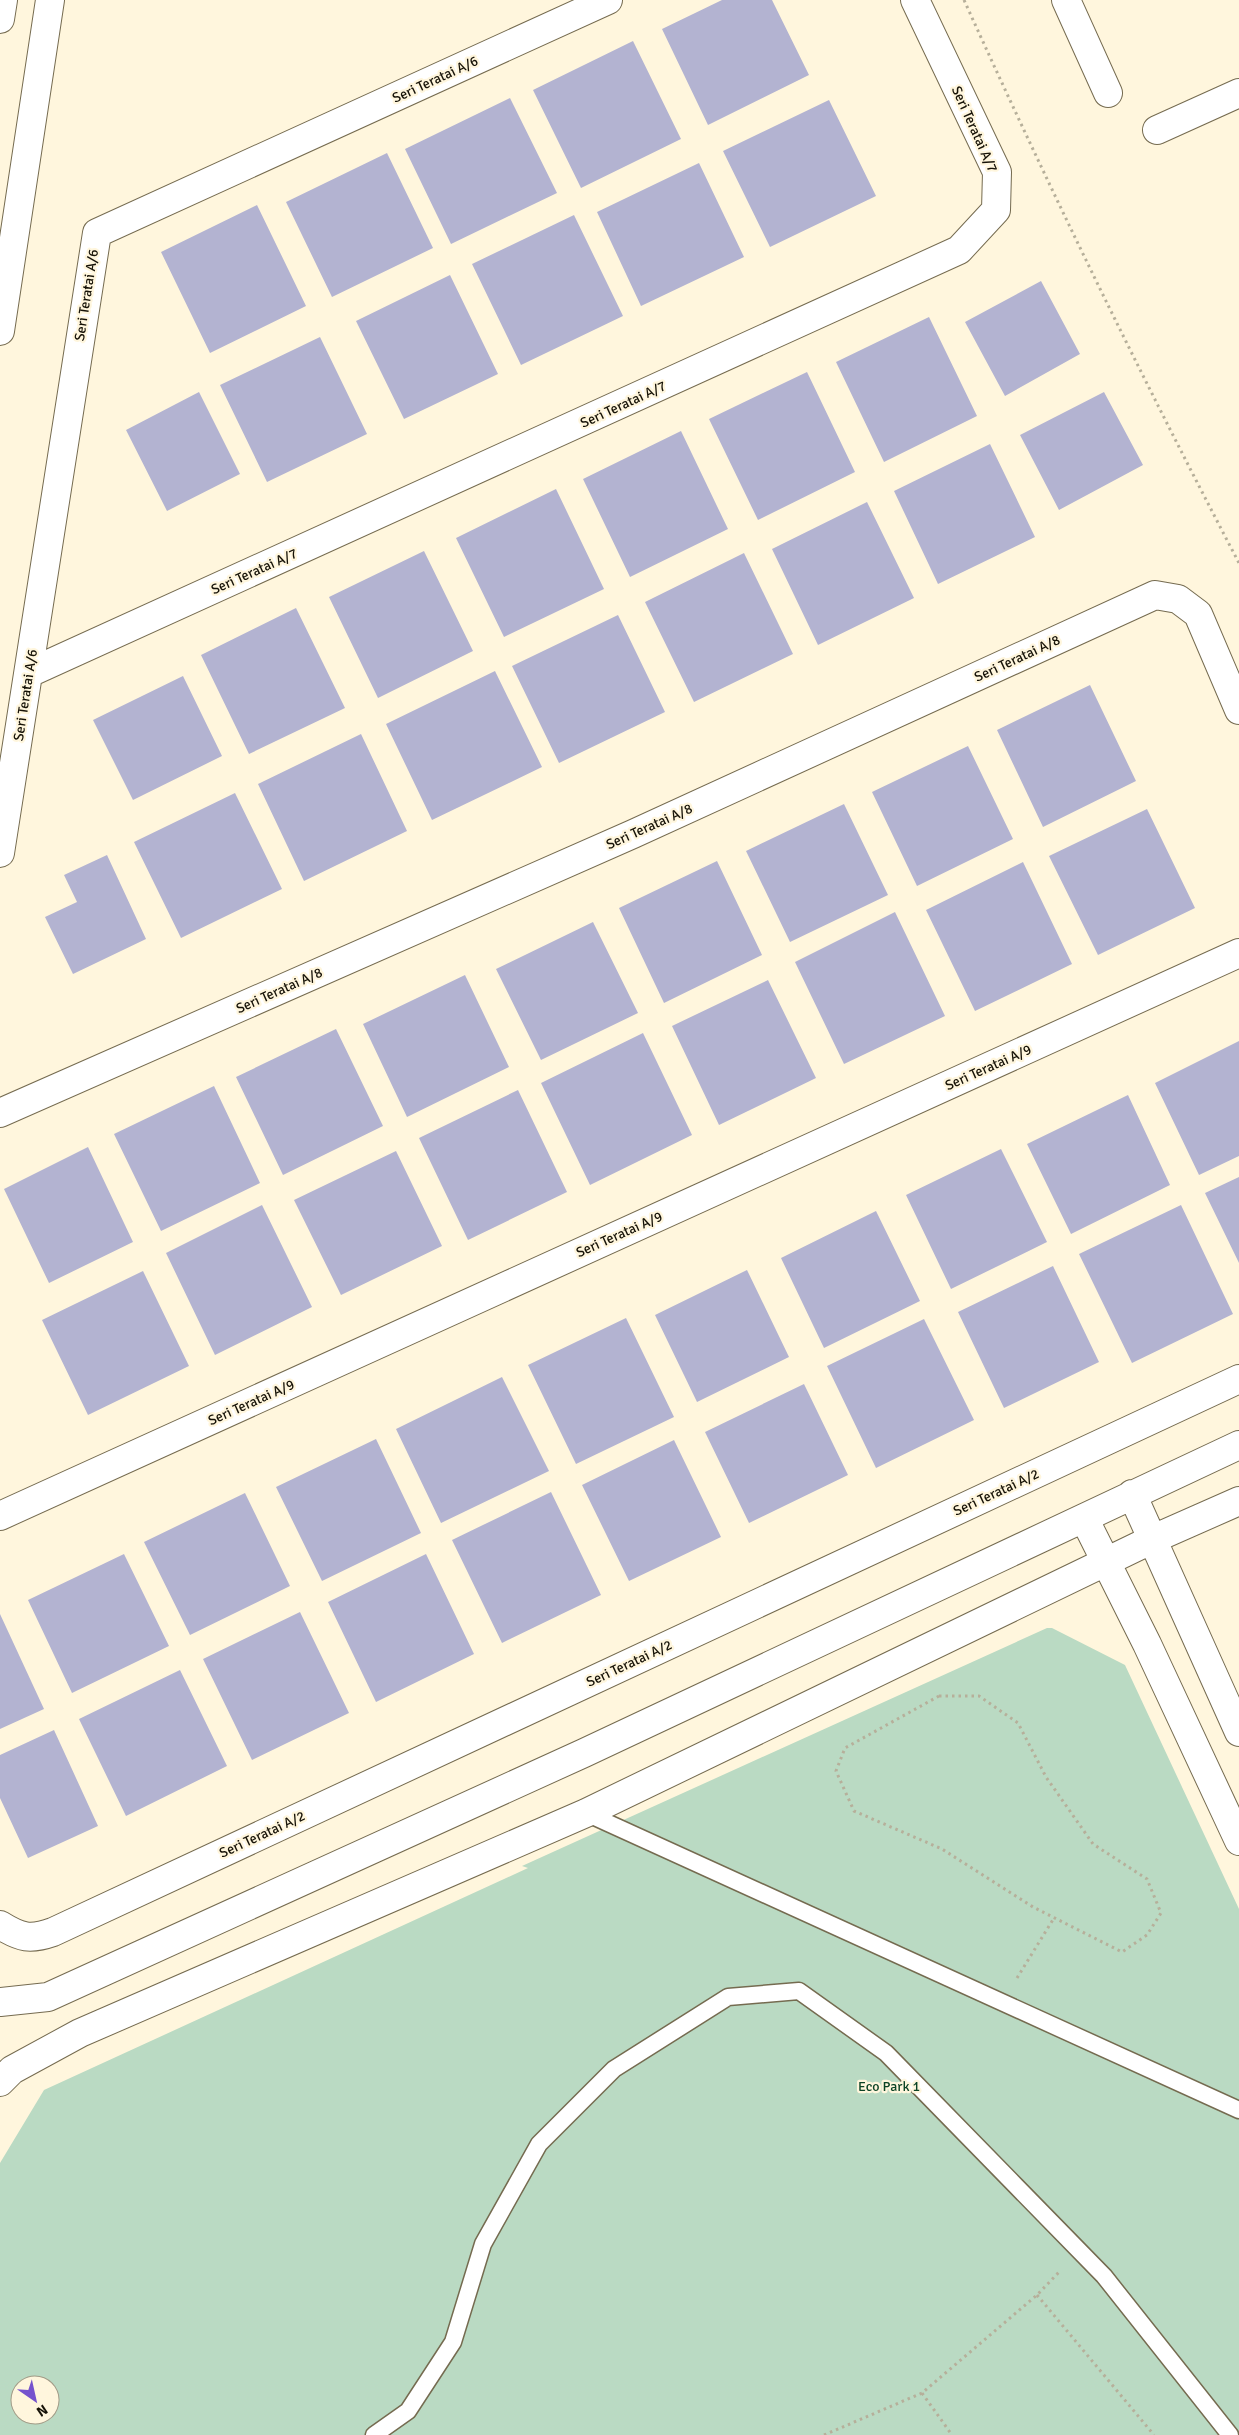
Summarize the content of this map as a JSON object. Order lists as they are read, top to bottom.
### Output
{
  "streets": {
    "street": [
      "Seri Teratai A/6",
      "Seri Teratai A/7",
      "Seri Teratai A/8",
      "Seri Teratai A/9",
      "Seri Teratai A/2"
    ]
  },
  "crossings": [
    ["Seri Teratai A/6", "Seri Teratai A/7"]
  ],
  "parks": ["Eco Park 1"],
  "north": "bottom right"
}
